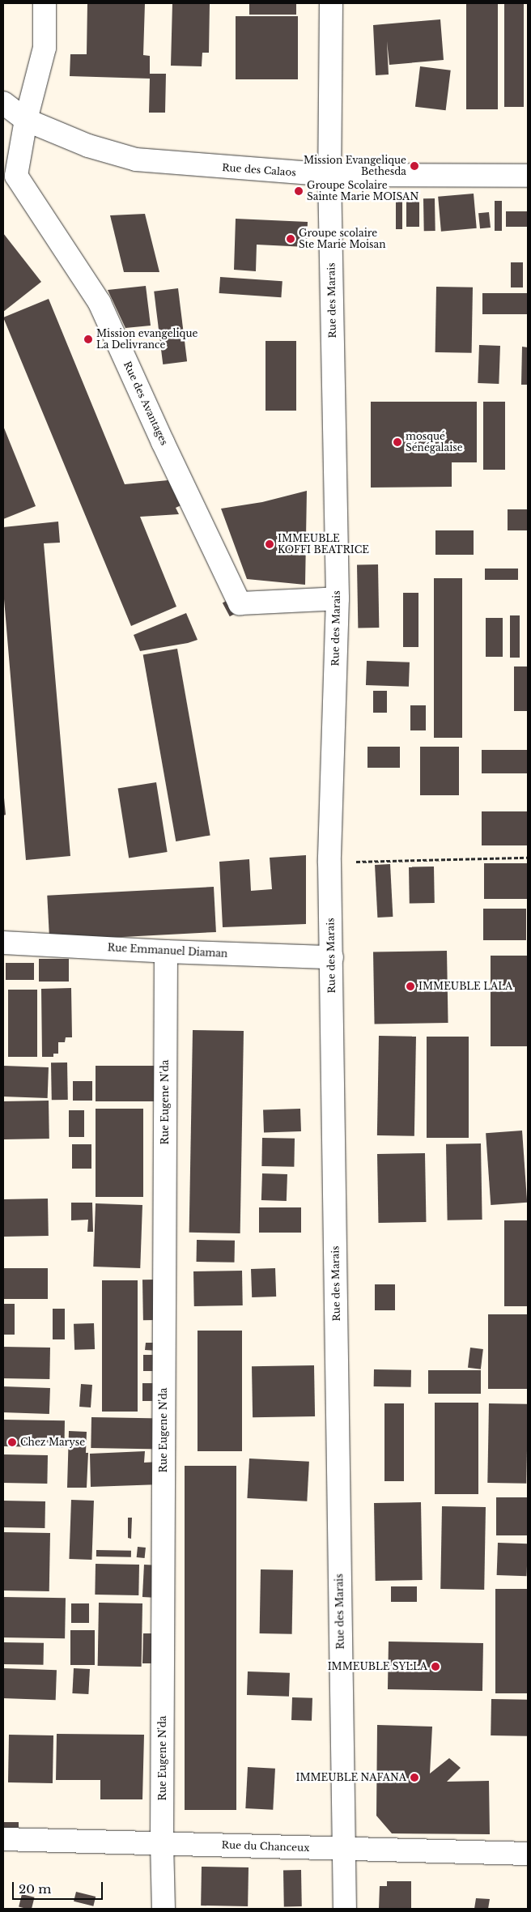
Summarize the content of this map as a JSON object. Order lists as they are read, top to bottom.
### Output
{
  "streets": {
    "street": [
      "Rue des Calaos",
      "Rue des Marais",
      "Rue des Avantages",
      "Rue Emmanuel Diaman",
      "Rue Eugene N'da",
      "Rue du Chanceux"
    ]
  },
  "crossings": [
    ["Rue des Calaos", "Rue des Marais"],
    ["Rue des Calaos", "Rue des Avantages"],
    ["Rue des Marais", "Rue des Avantages"],
    ["Rue des Marais", "Rue Emmanuel Diaman"],
    ["Rue des Marais", "Rue du Chanceux"],
    ["Rue Emmanuel Diaman", "Rue Eugene N'da"],
    ["Rue Eugene N'da", "Rue du Chanceux"]
  ],
  "places": [
    "Mission Evangelique Bethesda",
    "Groupe Scolaire Sainte Marie MOISAN",
    "Groupe scolaire Ste Marie Moisan",
    "Mission evangelique La Delivrance",
    "mosqué Sénégalaise",
    "IMMEUBLE KOFFI BEATRICE",
    "IMMEUBLE LALA",
    "Chez Maryse",
    "IMMEUBLE SYLLA",
    "IMMEUBLE NAFANA"
  ],
  "scale_bar": "20 m"
}
